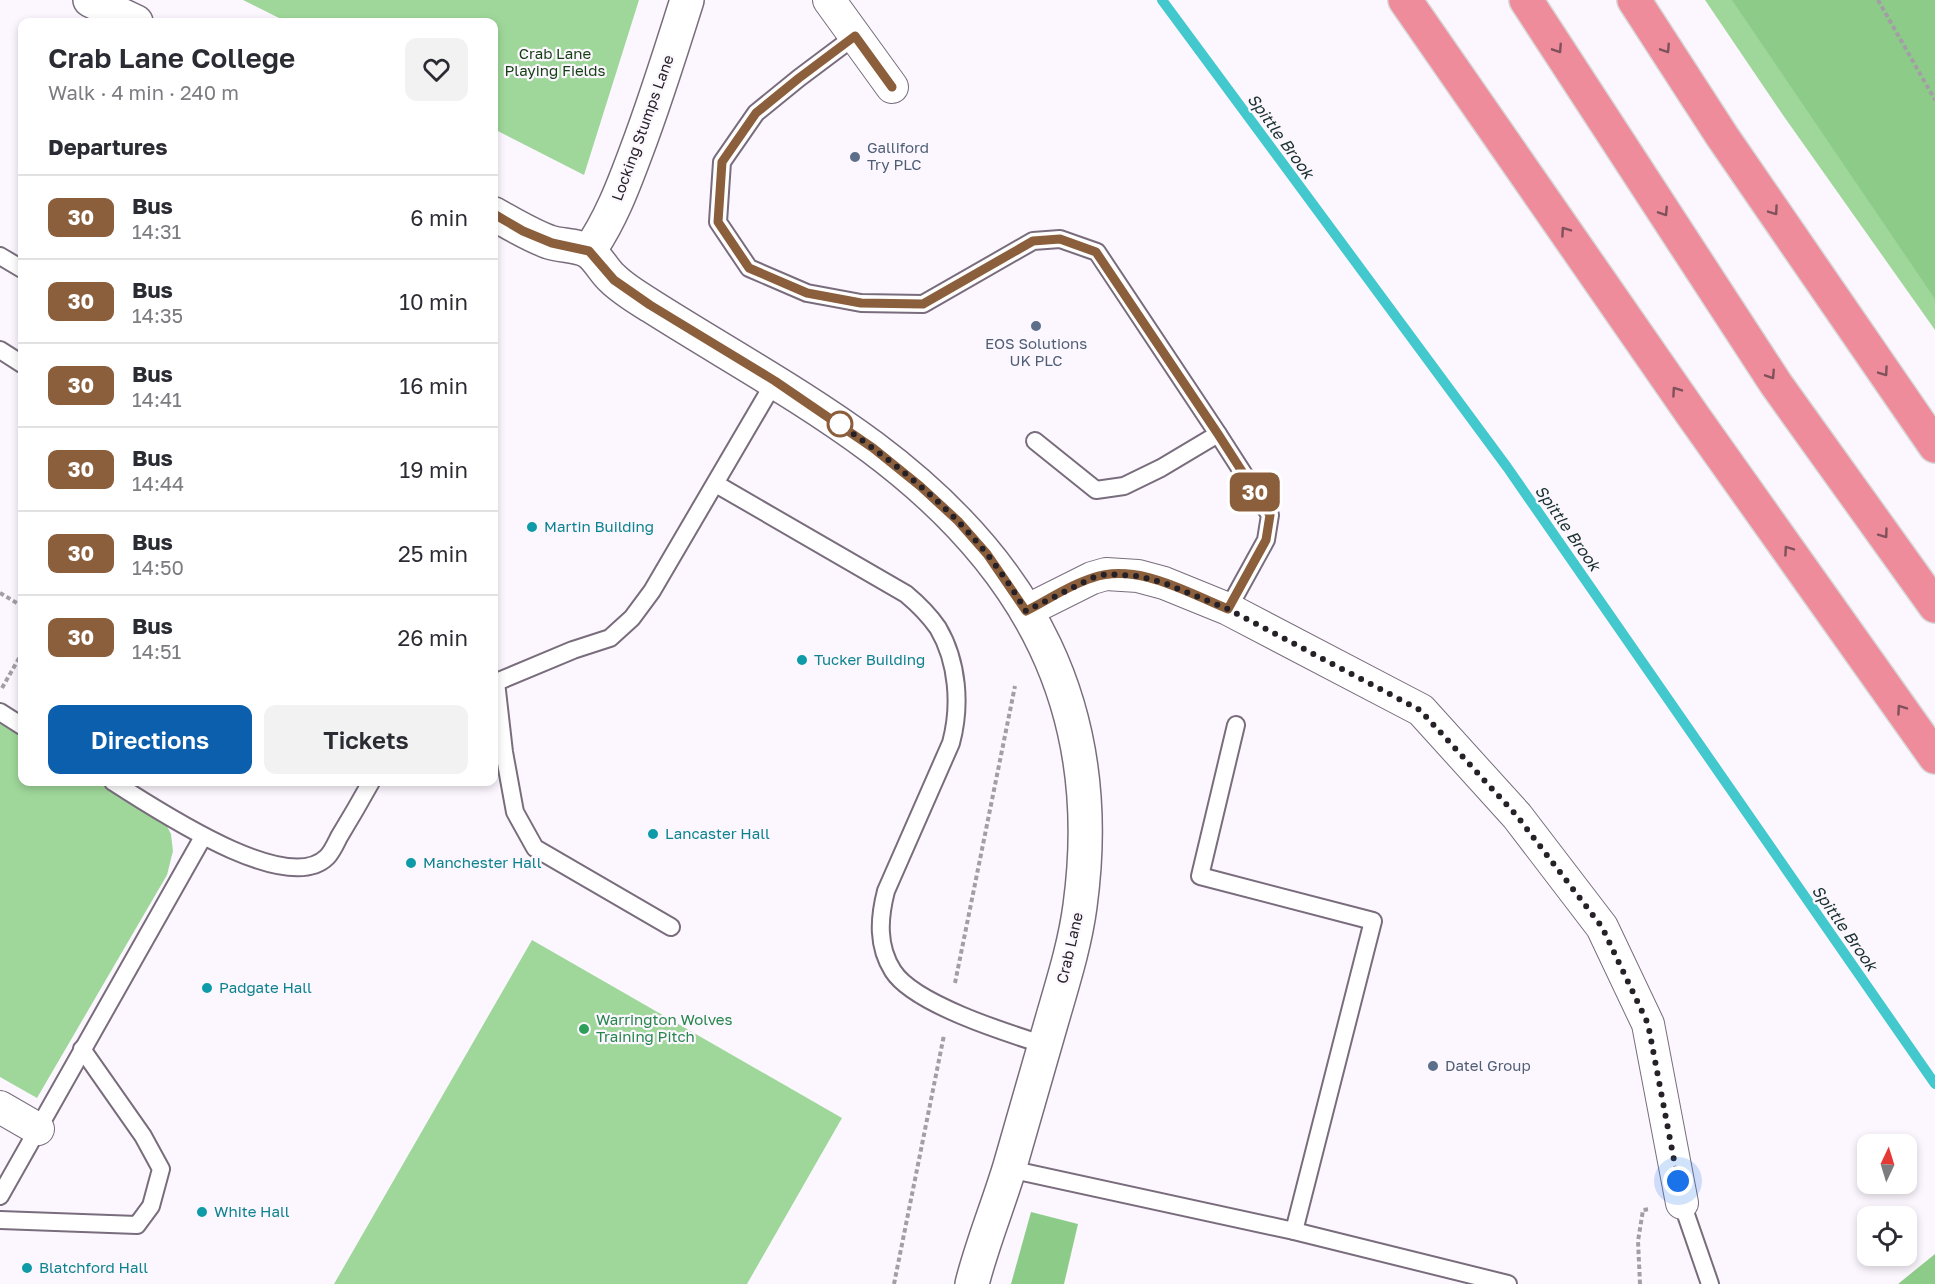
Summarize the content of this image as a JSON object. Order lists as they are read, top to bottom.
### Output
{
  "streets": {
    "street": ["Locking Stumps Lane", "Crab Lane"]
  },
  "crossings": [
    ["Locking Stumps Lane", "Crab Lane"]
  ],
  "water": ["Spittle Brook"],
  "parks": ["Crab Lane Playing Fields"],
  "places": [
    "Galliford Try PLC",
    "EOS Solutions UK PLC",
    "Martin Building",
    "Tucker Building",
    "Lancaster Hall",
    "Manchester Hall",
    "Padgate Hall",
    "Warrington Wolves Training Pitch",
    "Datel Group",
    "White Hall",
    "Blatchford Hall"
  ],
  "lines": ["bus line 30"],
  "north": "top",
  "page": {
    "on_map": "30",
    "heading": [
      ["Crab Lane College", "Walk · 4 min · 240 m"],
      "Departures"
    ],
    "list": [
      {
        "mark": "30",
        "name": "Bus",
        "note": "14:31",
        "value": "6 min"
      },
      {
        "mark": "30",
        "name": "Bus",
        "note": "14:35",
        "value": "10 min"
      },
      {
        "mark": "30",
        "name": "Bus",
        "note": "14:41",
        "value": "16 min"
      },
      {
        "mark": "30",
        "name": "Bus",
        "note": "14:44",
        "value": "19 min"
      },
      {
        "mark": "30",
        "name": "Bus",
        "note": "14:50",
        "value": "25 min"
      },
      {
        "mark": "30",
        "name": "Bus",
        "note": "14:51",
        "value": "26 min"
      }
    ],
    "buttons": ["Directions", "Tickets"]
  }
}
